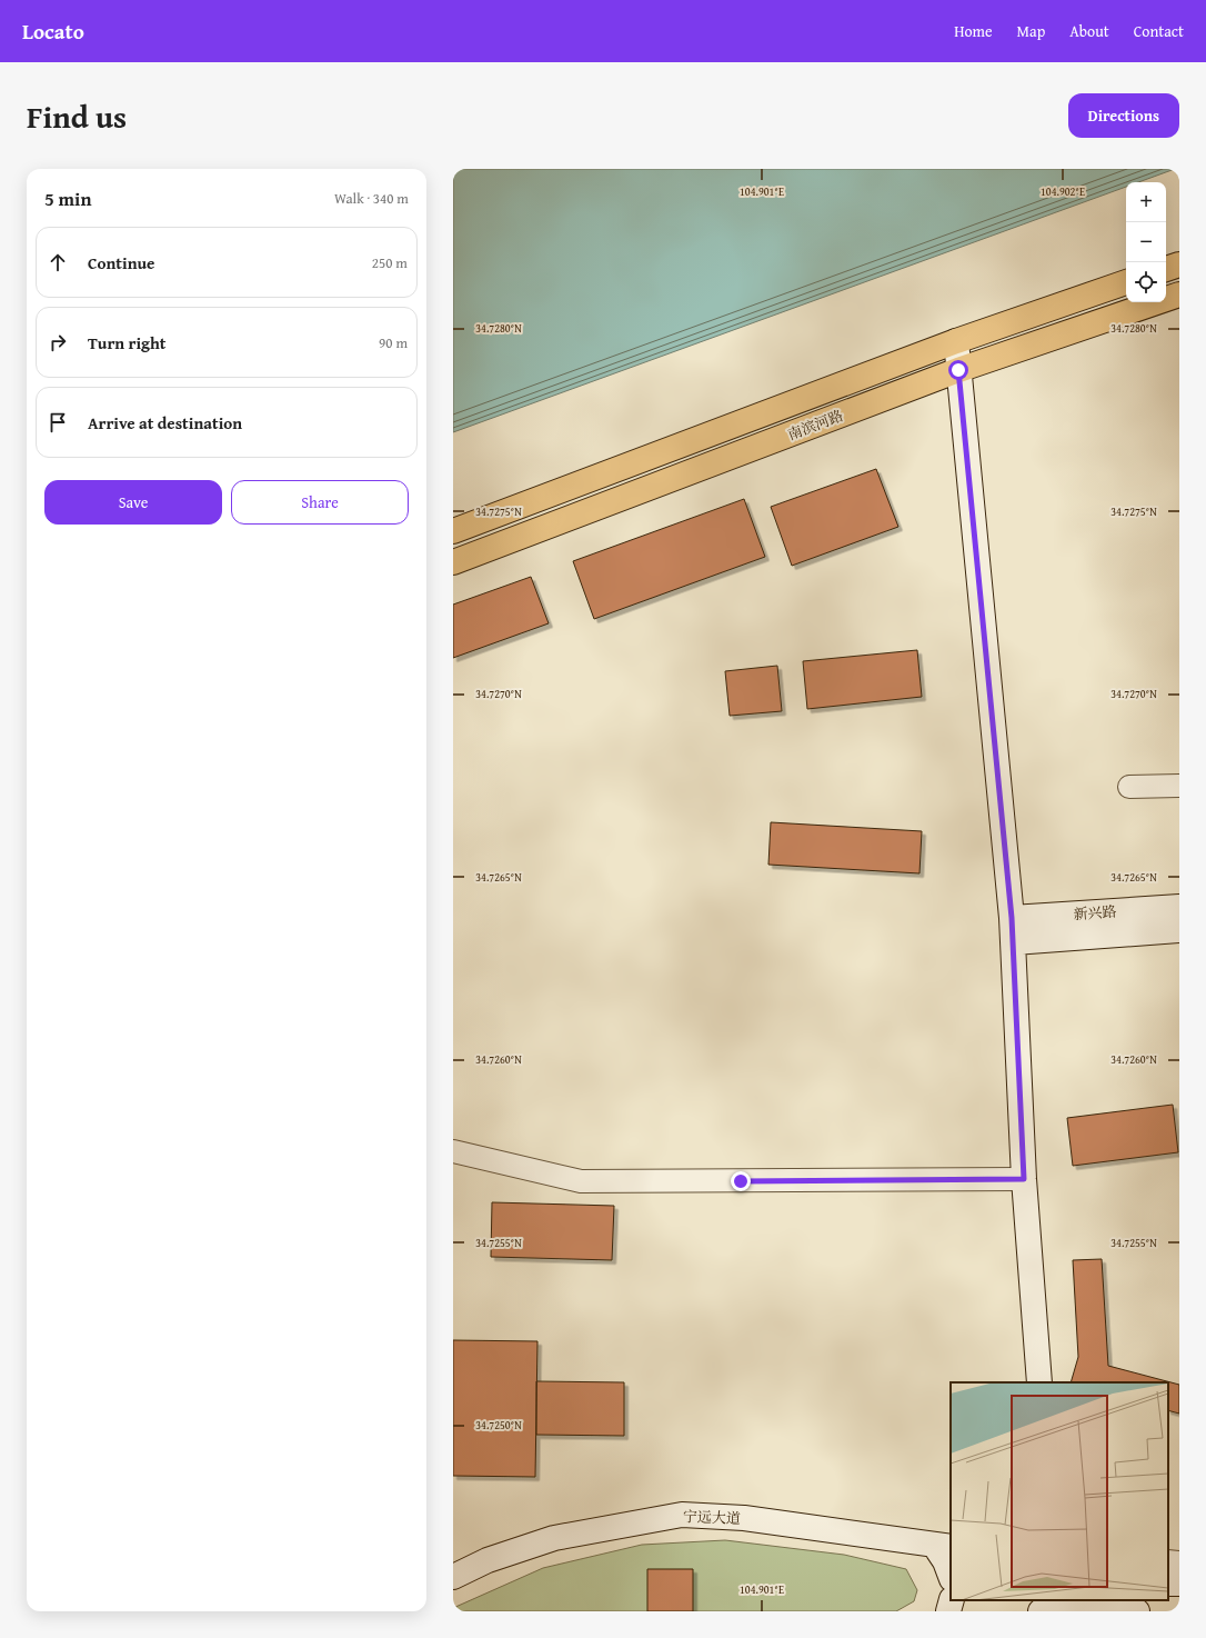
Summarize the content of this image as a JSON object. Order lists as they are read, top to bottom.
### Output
{
  "streets": {
    "main road": ["南滨河路", "新兴路", "宁远大道"]
  },
  "page": {
    "header": "Locato",
    "nav": [
      "Home",
      "Map",
      "About",
      "Contact"
    ],
    "title": "Find us",
    "buttons": [
      "Directions",
      ["Save", "Share"]
    ],
    "heading": ["5 min", "Walk · 340 m"],
    "map_buttons": ["+", "−"],
    "list": [
      ["Continue", "250 m"],
      ["Turn right", "90 m"],
      "Arrive at destination"
    ]
  },
  "coordinates": [
    "104.901°E",
    "104.902°E",
    "34.7280°N",
    "34.7275°N",
    "34.7270°N",
    "34.7265°N",
    "34.7260°N",
    "34.7255°N",
    "34.7250°N"
  ]
}
